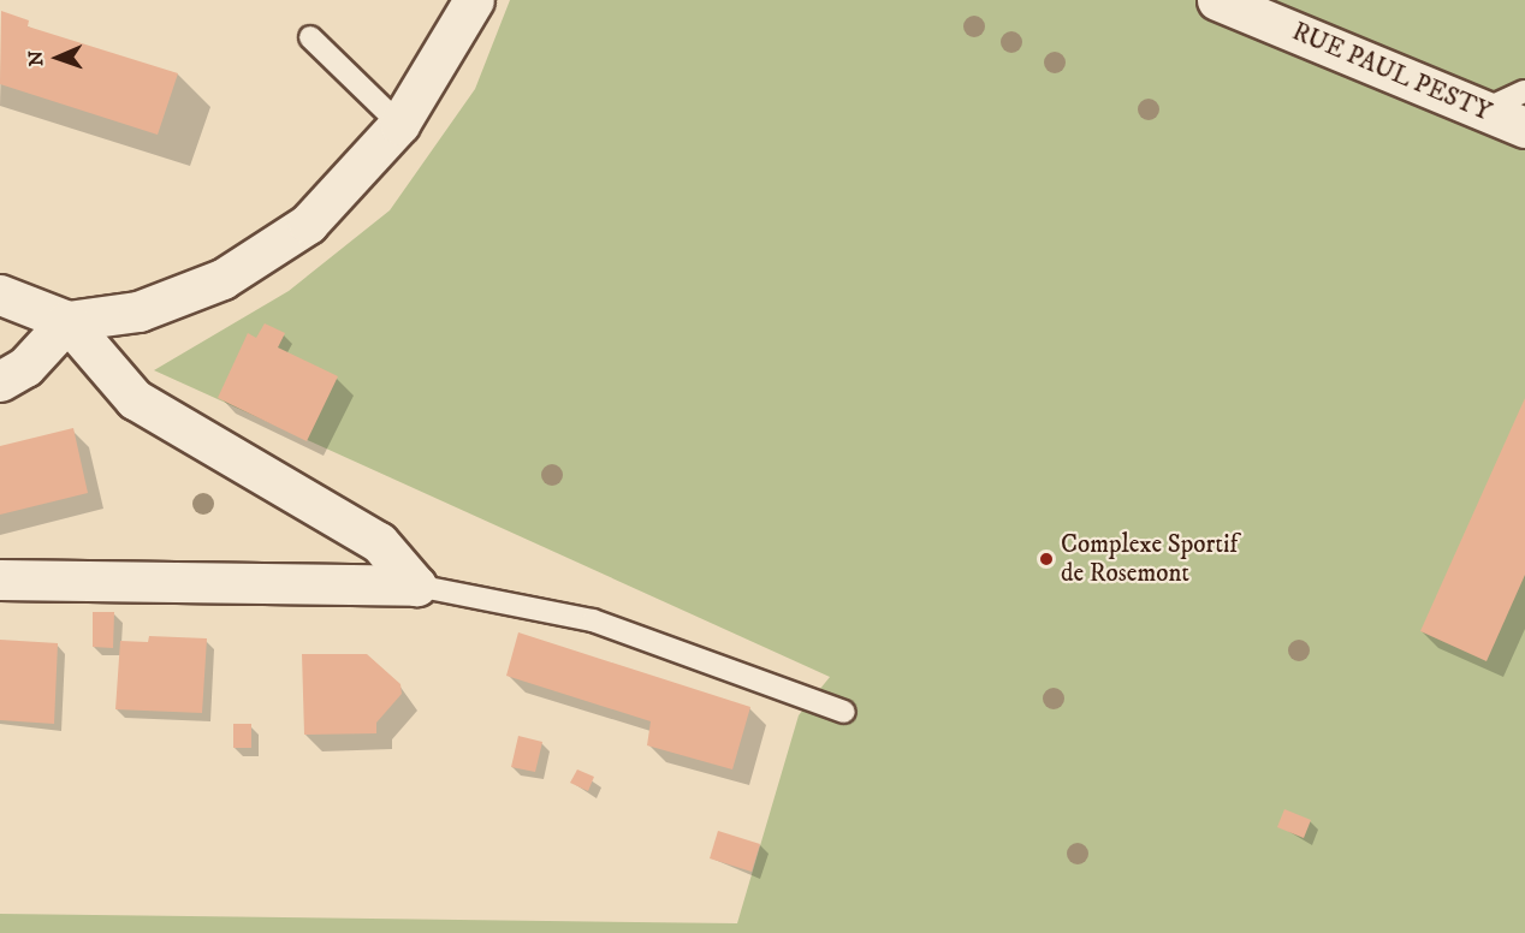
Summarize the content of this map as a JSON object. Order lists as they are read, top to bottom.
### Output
{
  "streets": {
    "street": ["RUE PAUL PESTY"]
  },
  "places": ["Complexe Sportif de Rosemont"],
  "north": "left"
}
